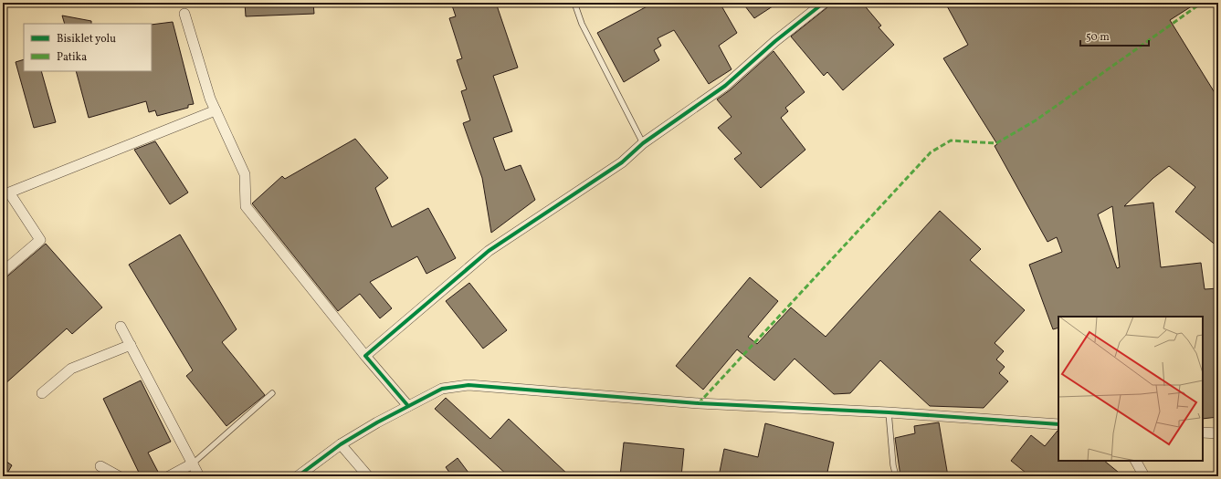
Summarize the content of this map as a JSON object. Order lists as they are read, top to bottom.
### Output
{
  "legend": ["Bisiklet yolu", "Patika"],
  "scale_bar": "50 m"
}
